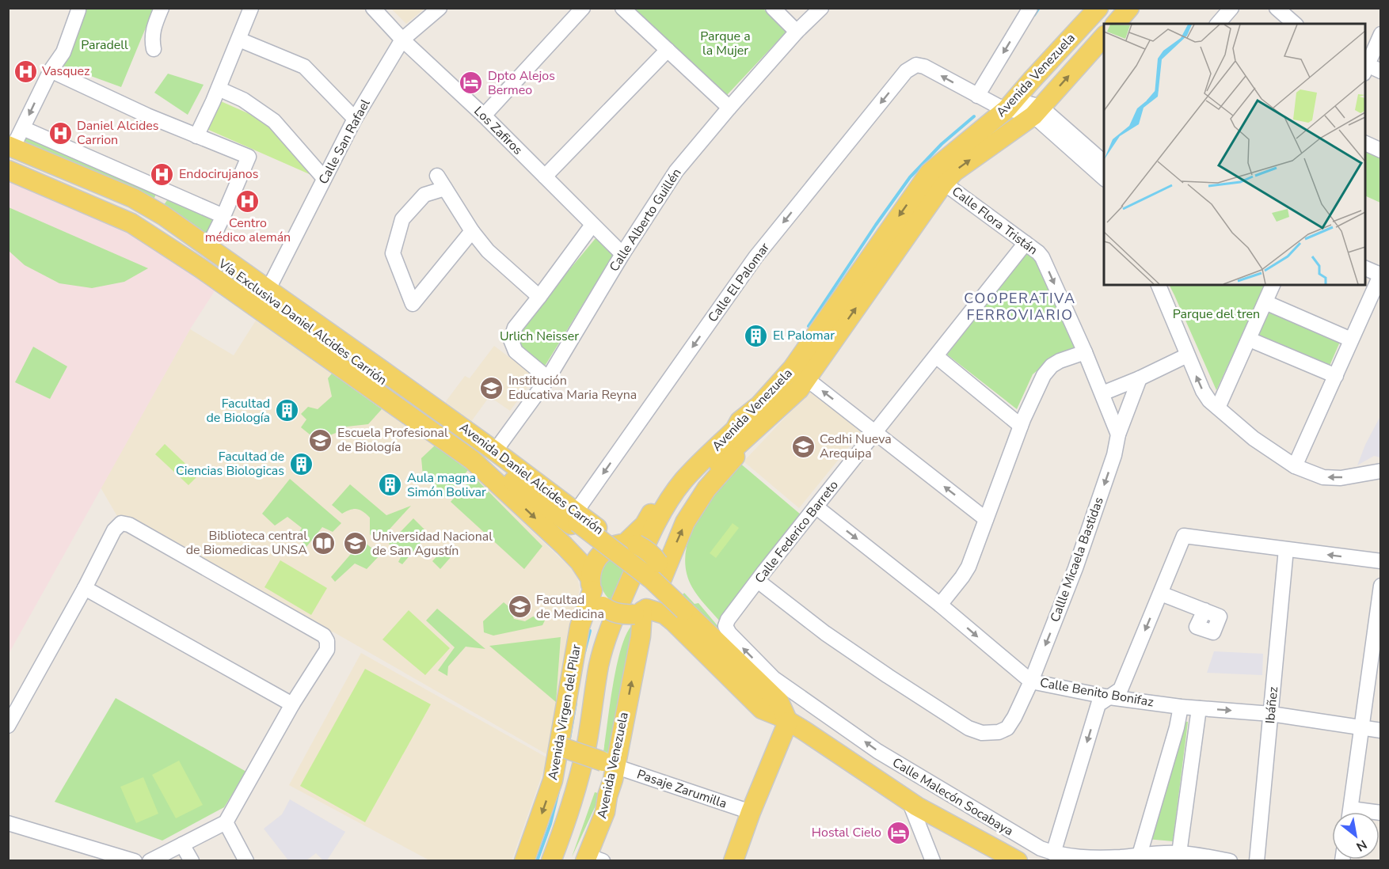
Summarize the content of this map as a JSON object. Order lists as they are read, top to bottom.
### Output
{
  "streets": {
    "main road": [
      "Avenida Venezuela",
      "Vía Exclusiva Daniel Alcides Carrión",
      "Avenida Daniel Alcides Carrión",
      "Avenida Virgen del Pilar",
      "Pasaje Zarumilla",
      "Calle Malecón Socabaya"
    ],
    "street": [
      "Los Zafiros",
      "Calle San Rafael",
      "Calle Alberto Guillén",
      "Calle Flora Tristán",
      "Calle El Palomar",
      "Calle Federico Barreto",
      "Callle Micaela Bastidas",
      "Calle Benito Bonifaz",
      "Ibáñez"
    ]
  },
  "crossings": [
    ["Avenida Venezuela", "Calle Flora Tristán"],
    ["Avenida Venezuela", "Avenida Daniel Alcides Carrión"],
    ["Avenida Venezuela", "Avenida Virgen del Pilar"],
    ["Avenida Venezuela", "Pasaje Zarumilla"],
    ["Avenida Venezuela", "Calle Malecón Socabaya"],
    ["Los Zafiros", "Calle San Rafael"],
    ["Los Zafiros", "Calle Alberto Guillén"],
    ["Calle San Rafael", "Avenida Daniel Alcides Carrión"],
    ["Calle Alberto Guillén", "Avenida Daniel Alcides Carrión"],
    ["Calle Flora Tristán", "Calle Federico Barreto"],
    ["Calle Flora Tristán", "Callle Micaela Bastidas"],
    ["Calle El Palomar", "Vía Exclusiva Daniel Alcides Carrión"],
    ["Calle El Palomar", "Avenida Daniel Alcides Carrión"],
    ["Vía Exclusiva Daniel Alcides Carrión", "Avenida Daniel Alcides Carrión"],
    ["Avenida Daniel Alcides Carrión", "Avenida Virgen del Pilar"],
    ["Avenida Daniel Alcides Carrión", "Calle Malecón Socabaya"],
    ["Calle Federico Barreto", "Callle Micaela Bastidas"],
    ["Calle Federico Barreto", "Calle Benito Bonifaz"],
    ["Calle Federico Barreto", "Calle Malecón Socabaya"],
    ["Callle Micaela Bastidas", "Calle Benito Bonifaz"],
    ["Calle Benito Bonifaz", "Ibáñez"],
    ["Avenida Virgen del Pilar", "Pasaje Zarumilla"],
    ["Avenida Virgen del Pilar", "Calle Malecón Socabaya"]
  ],
  "one_way": ["Calle El Palomar"],
  "districts": ["COOPERATIVA FERROVIARIO"],
  "parks": [
    "Parque a la Mujer",
    "Paradell",
    "Parque del tren",
    "Urlich Neisser"
  ],
  "places": {
    "hospital": [
      "Vasquez",
      "Daniel Alcides Carrion",
      "Endocirujanos",
      "Centro médico alemán"
    ],
    "hotel": ["Dpto Alejos Bermeo", "Hostal Cielo"],
    "building": [
      "El Palomar",
      "Facultad de Biología",
      "Facultad de Ciencias Biologicas",
      "Aula magna Simón Bolivar"
    ],
    "school or university": [
      "Institución Educativa Maria Reyna",
      "Escuela Profesional de Biología",
      "Cedhi Nueva Arequipa",
      "Universidad Nacional de San Agustín",
      "Facultad de Medicina"
    ],
    "library": ["Biblioteca central de Biomedicas UNSA"]
  },
  "north": "bottom right"
}
